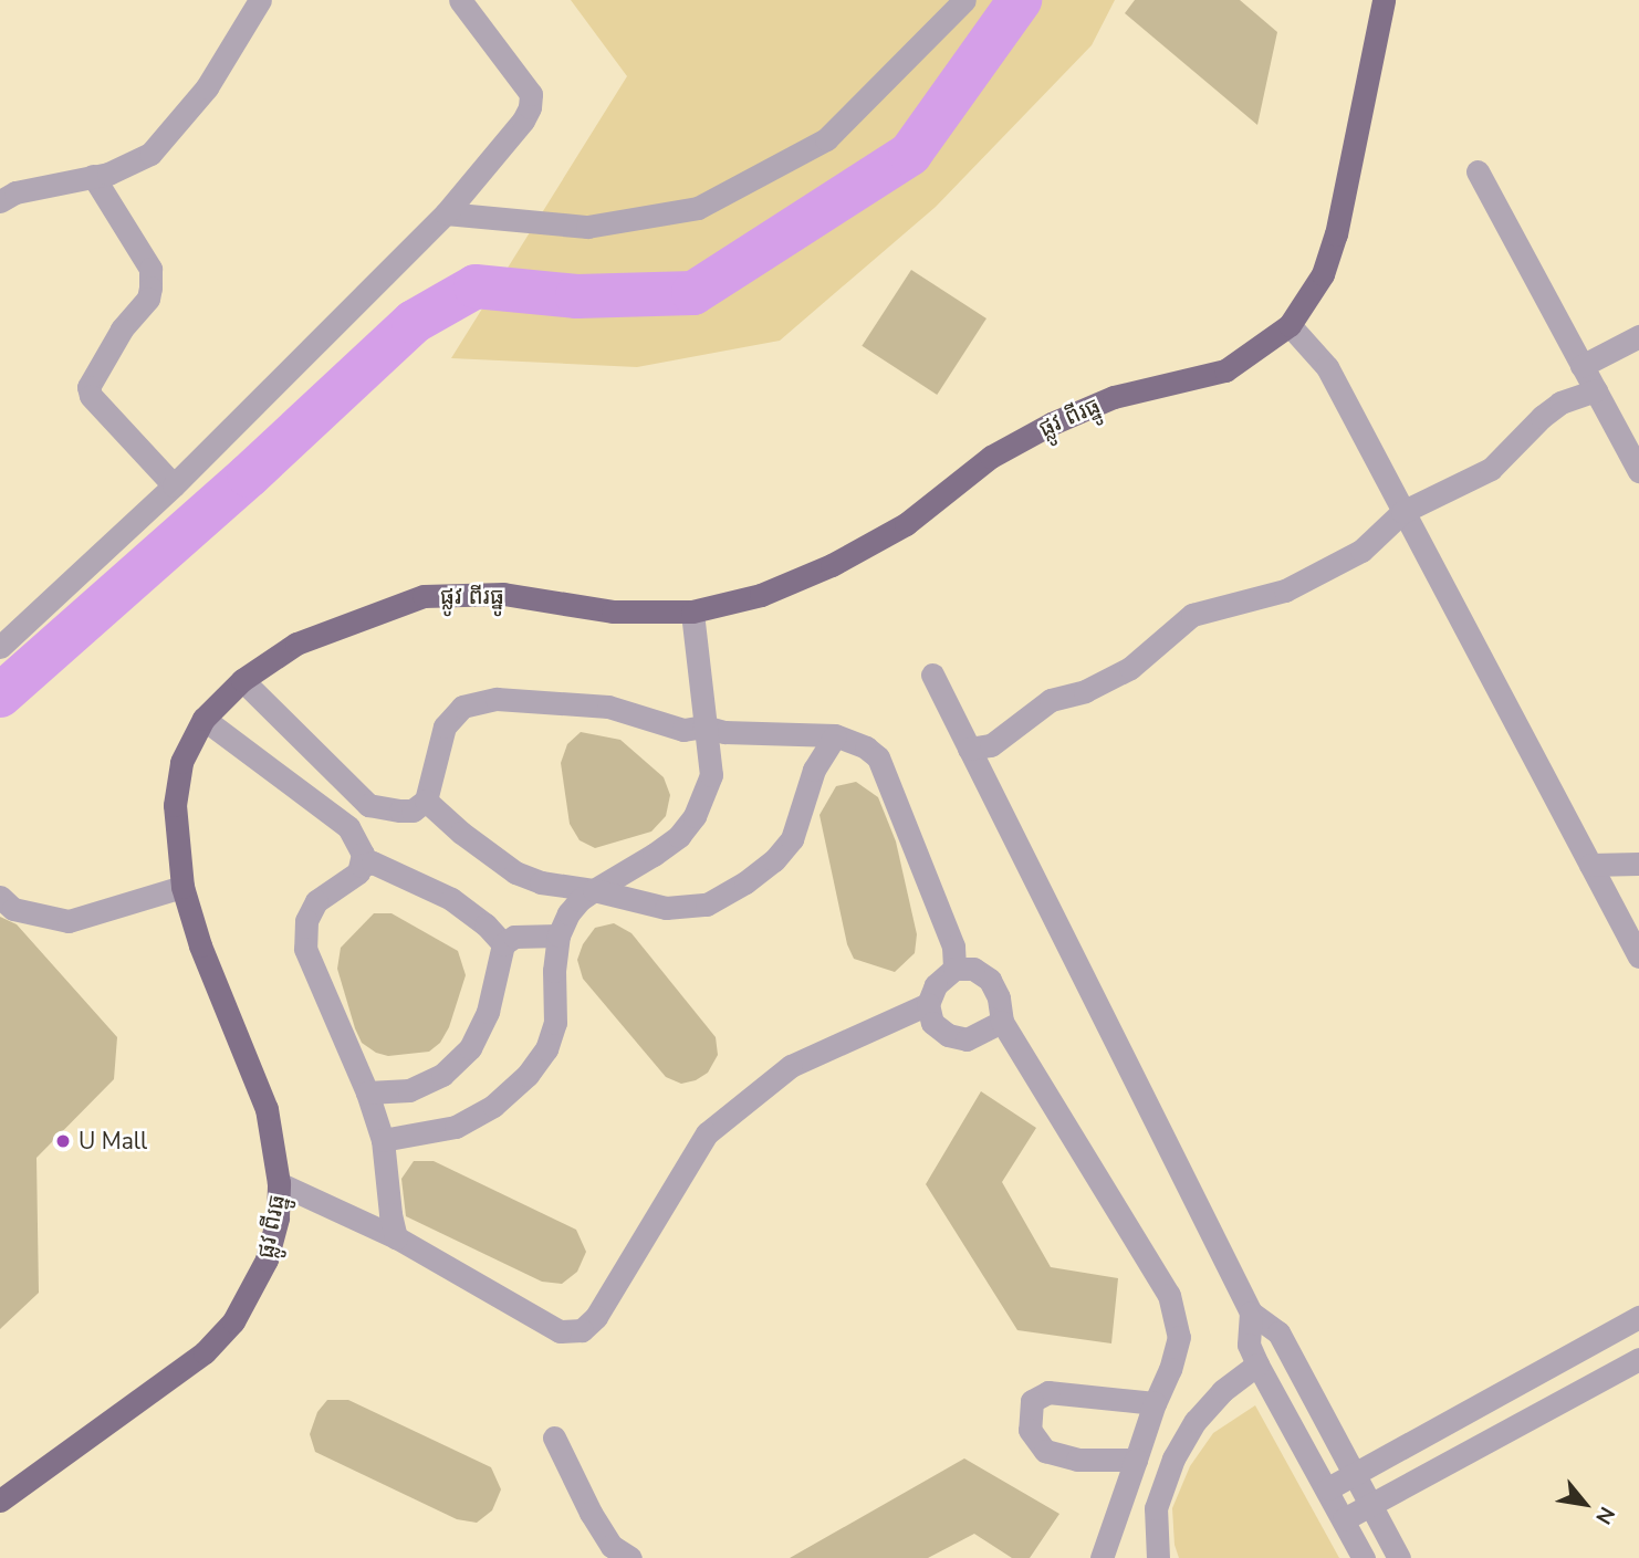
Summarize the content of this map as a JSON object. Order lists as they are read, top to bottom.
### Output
{
  "streets": {
    "main road": ["ផ្លូវ ពីរធ្នូ"]
  },
  "places": ["U Mall"],
  "north": "bottom right"
}
